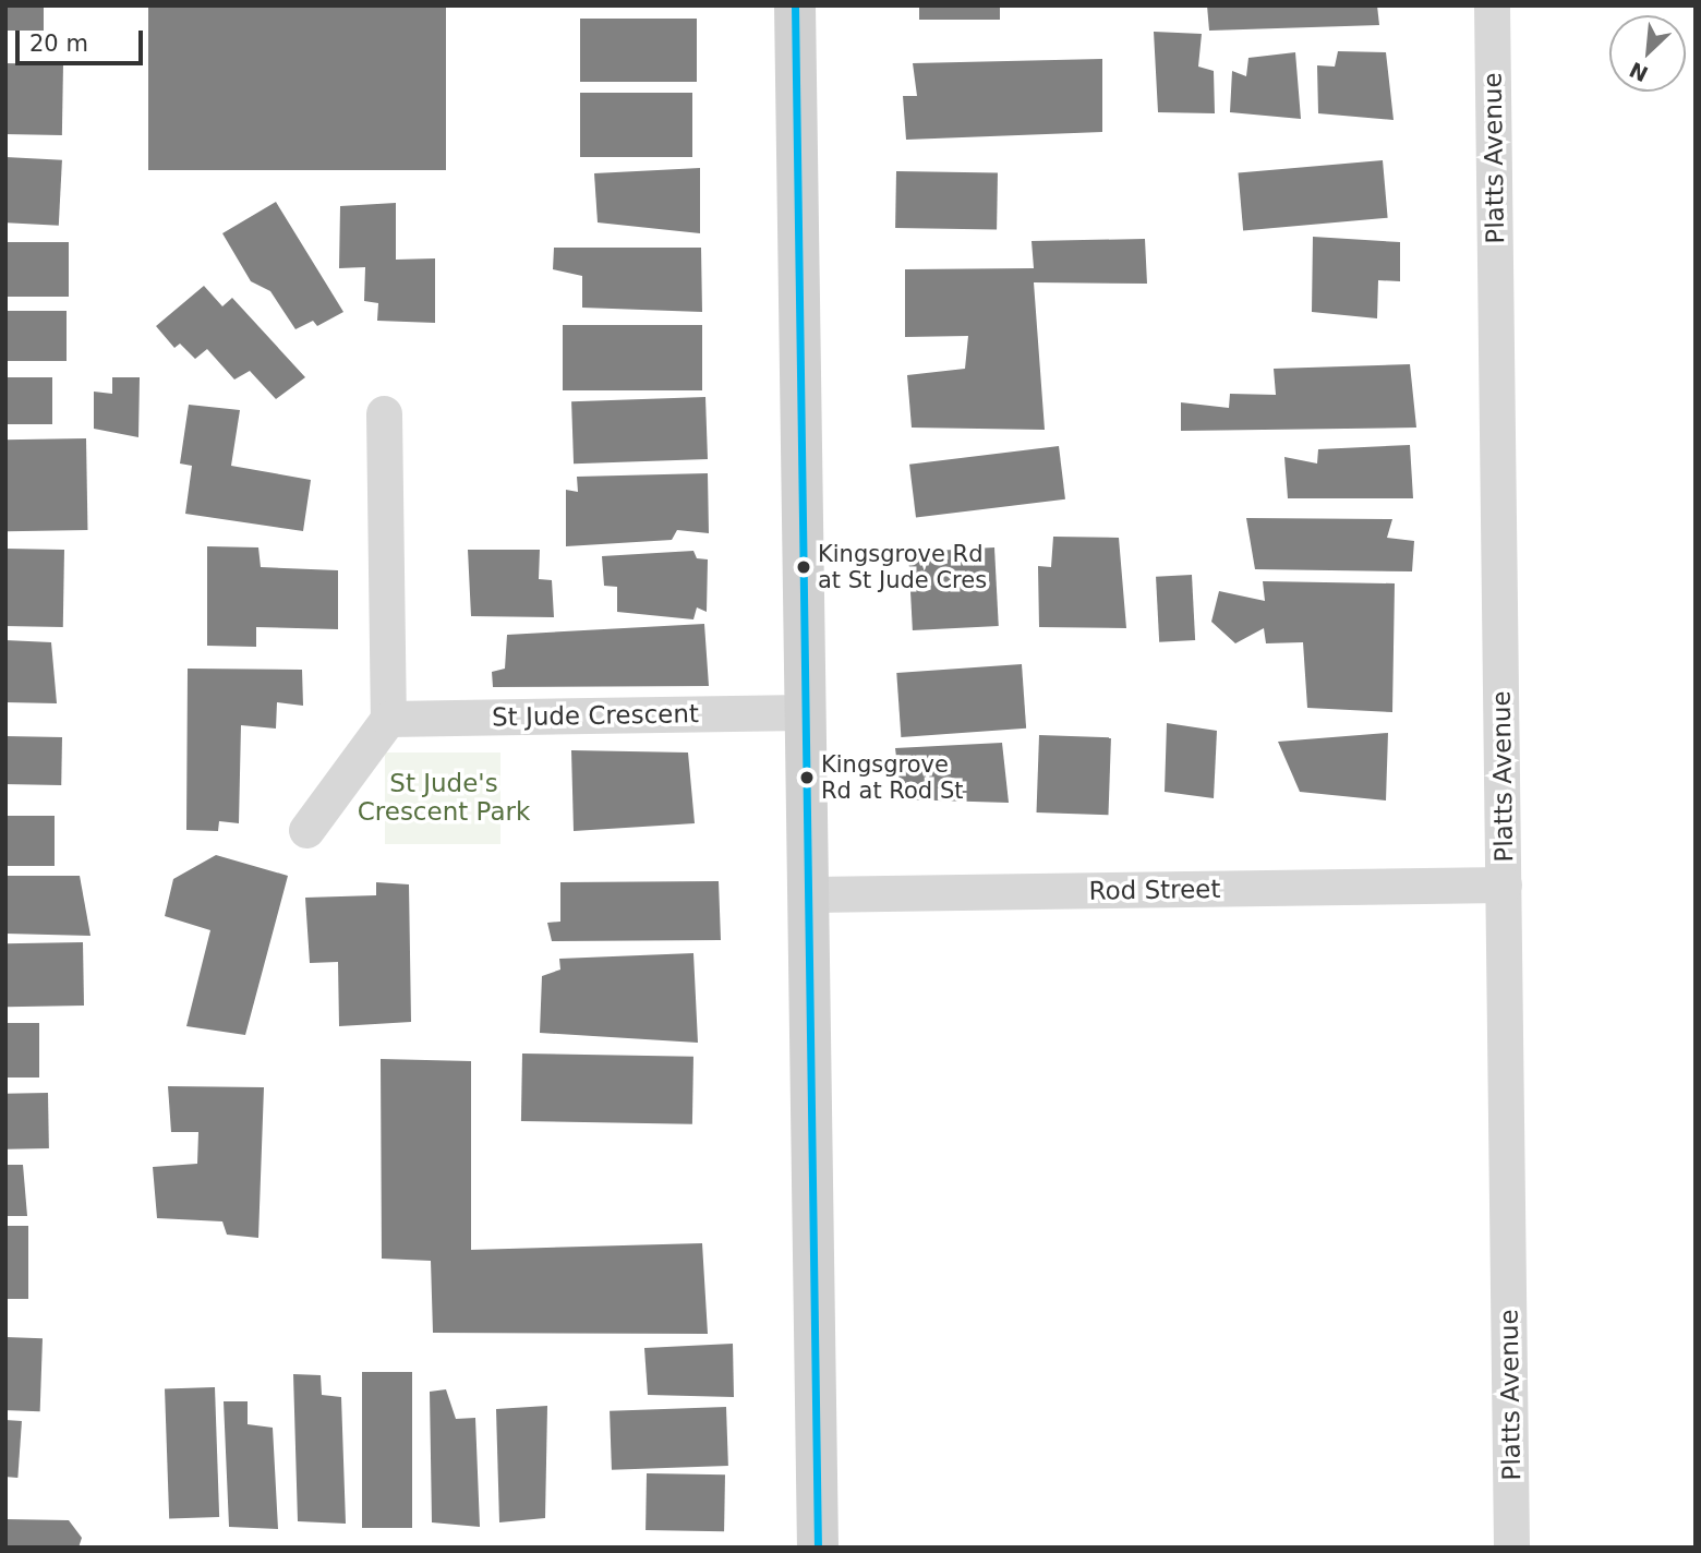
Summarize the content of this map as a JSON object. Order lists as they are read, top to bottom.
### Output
{
  "streets": {
    "street": ["Platts Avenue", "St Jude Crescent", "Rod Street"]
  },
  "crossings": [
    ["Platts Avenue", "Rod Street"]
  ],
  "parks": ["St Jude's Crescent Park"],
  "places": ["Kingsgrove Rd at St Jude Cres", "Kingsgrove Rd at Rod St"],
  "scale_bar": "20 m",
  "north": "bottom left"
}
